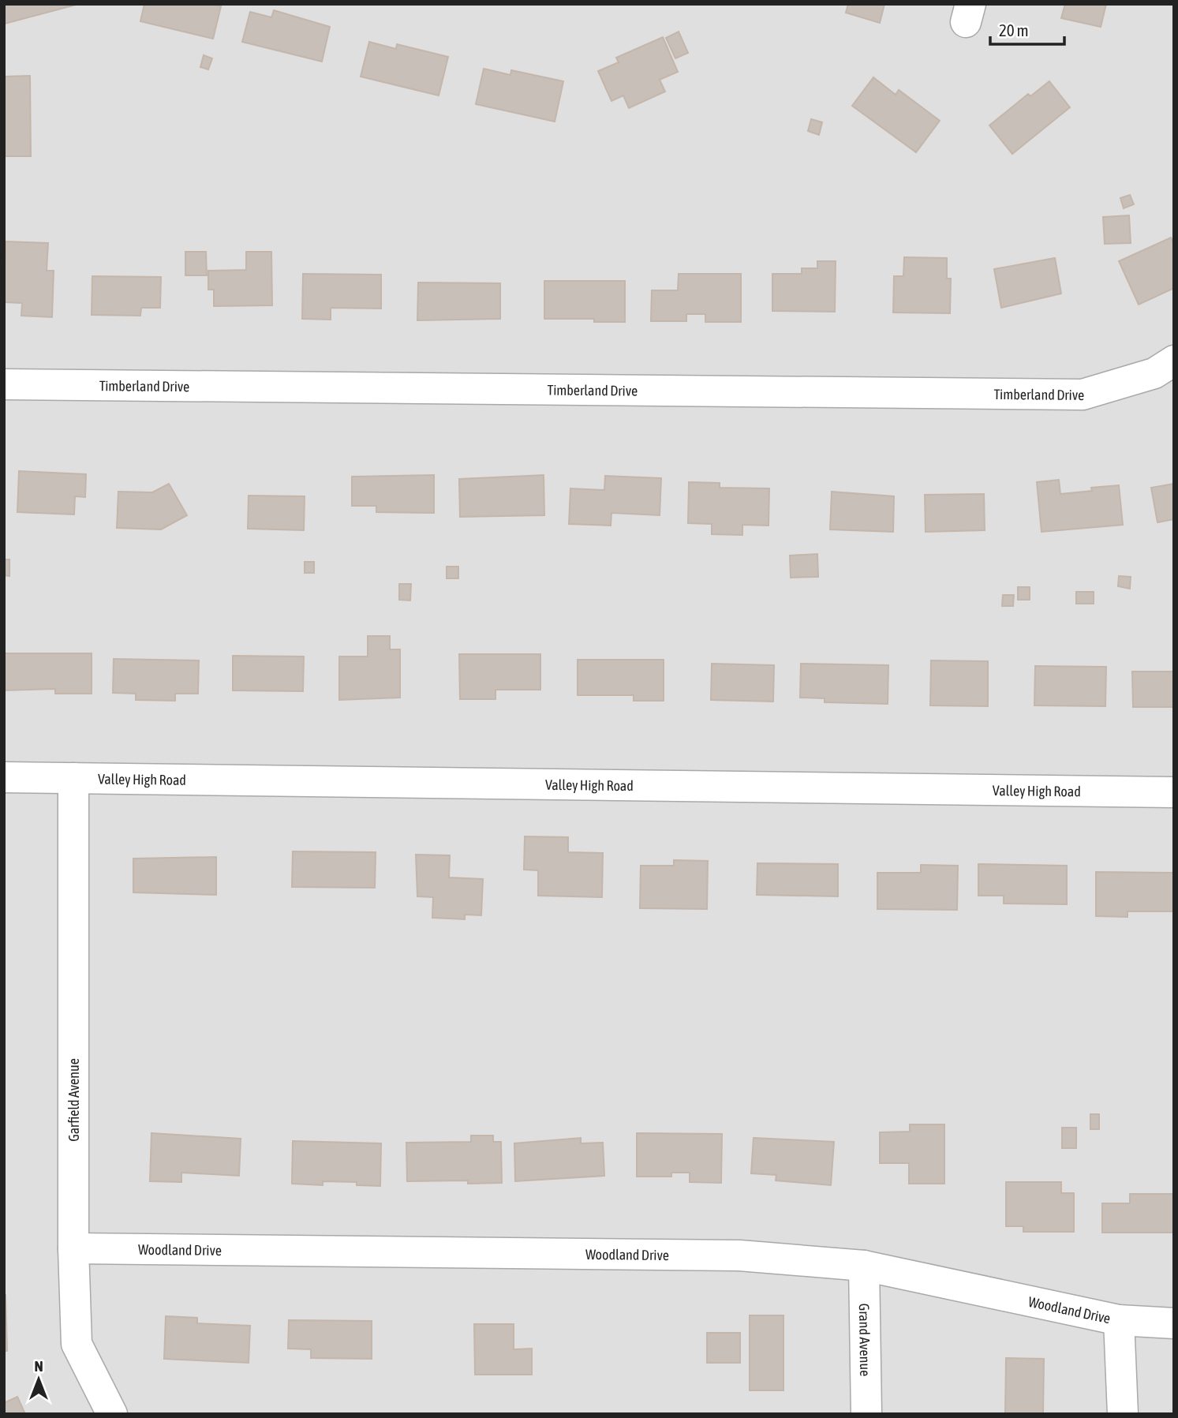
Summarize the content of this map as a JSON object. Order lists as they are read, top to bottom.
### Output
{
  "streets": {
    "street": [
      "Timberland Drive",
      "Valley High Road",
      "Garfield Avenue",
      "Woodland Drive",
      "Grand Avenue"
    ]
  },
  "crossings": [
    ["Valley High Road", "Garfield Avenue"],
    ["Garfield Avenue", "Woodland Drive"],
    ["Woodland Drive", "Grand Avenue"]
  ],
  "scale_bar": "20 m",
  "north": "top"
}
